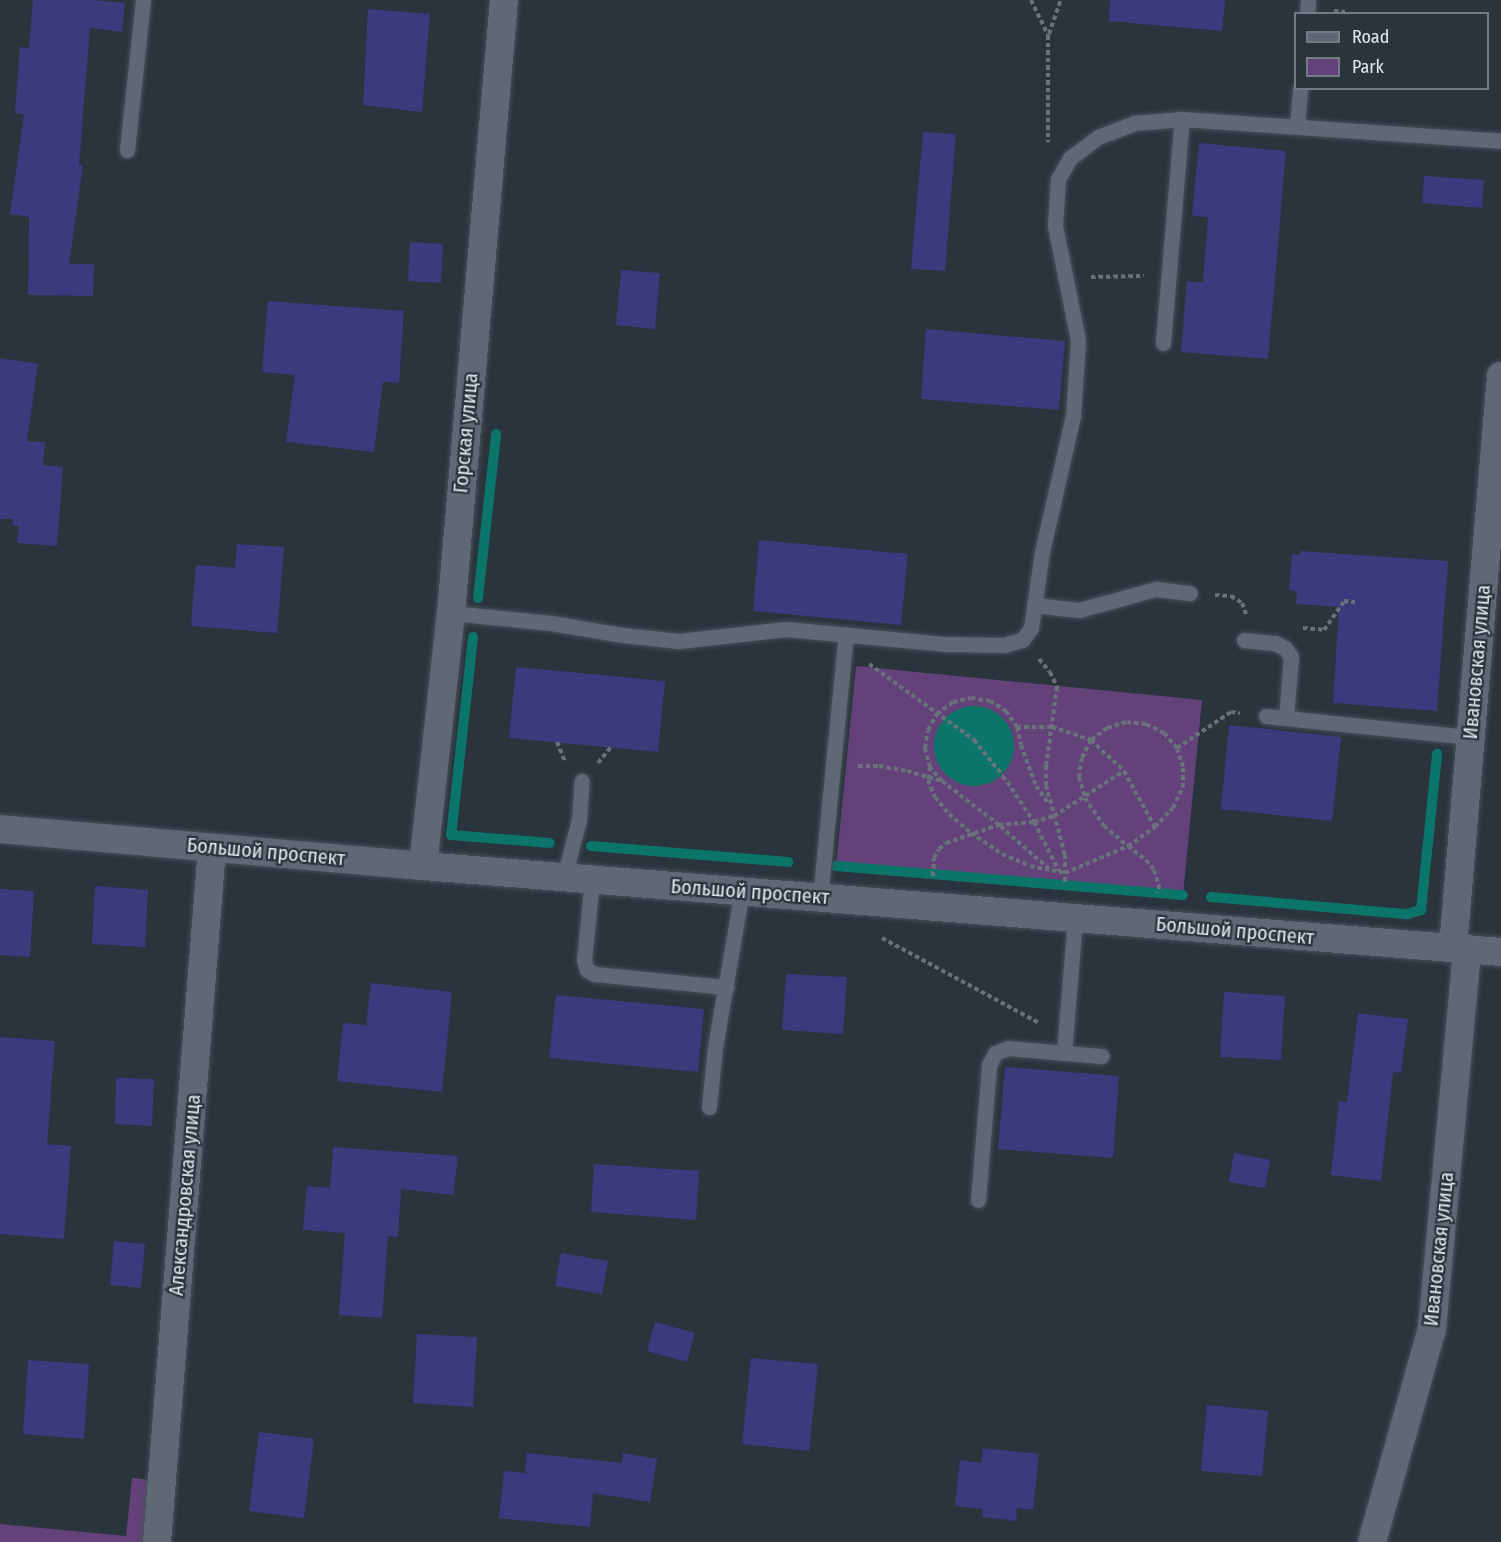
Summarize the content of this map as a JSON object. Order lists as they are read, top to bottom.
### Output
{
  "streets": {
    "street": [
      "Горская улица",
      "Ивановская улица",
      "Большой проспект",
      "Александровская улица"
    ]
  },
  "crossings": [
    ["Горская улица", "Большой проспект"],
    ["Ивановская улица", "Большой проспект"],
    ["Большой проспект", "Александровская улица"]
  ],
  "legend": ["Road", "Park"]
}
